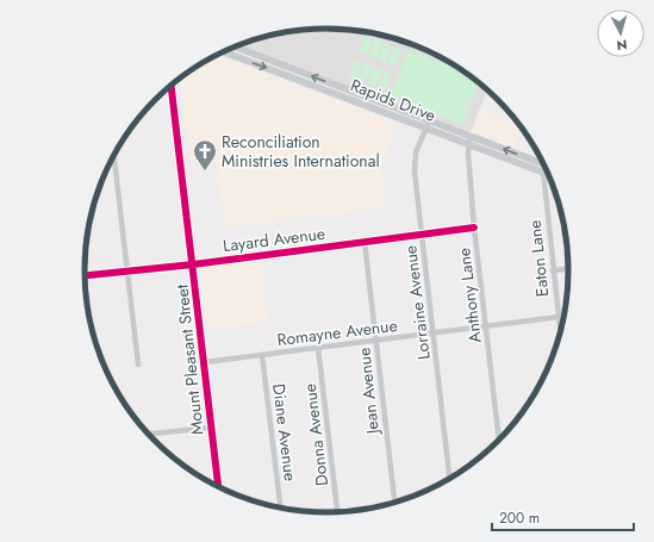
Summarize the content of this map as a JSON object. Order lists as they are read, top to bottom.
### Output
{
  "streets": {
    "street": [
      "Rapids Drive",
      "Layard Avenue",
      "Eaton Lane",
      "Anthony Lane",
      "Lorraine Avenue",
      "Romayne Avenue",
      "Mount Pleasant Street",
      "Jean Avenue",
      "Diane Avenue",
      "Donna Avenue"
    ]
  },
  "crossings": [
    ["Rapids Drive", "Eaton Lane"],
    ["Rapids Drive", "Anthony Lane"],
    ["Rapids Drive", "Lorraine Avenue"],
    ["Layard Avenue", "Anthony Lane"],
    ["Layard Avenue", "Lorraine Avenue"],
    ["Layard Avenue", "Mount Pleasant Street"],
    ["Layard Avenue", "Jean Avenue"],
    ["Eaton Lane", "Romayne Avenue"],
    ["Anthony Lane", "Romayne Avenue"],
    ["Lorraine Avenue", "Romayne Avenue"],
    ["Romayne Avenue", "Mount Pleasant Street"],
    ["Romayne Avenue", "Jean Avenue"],
    ["Romayne Avenue", "Diane Avenue"],
    ["Romayne Avenue", "Donna Avenue"]
  ],
  "places": {
    "church": ["Reconciliation Ministries International"]
  },
  "scale_bar": "200 m",
  "north": "bottom"
}
